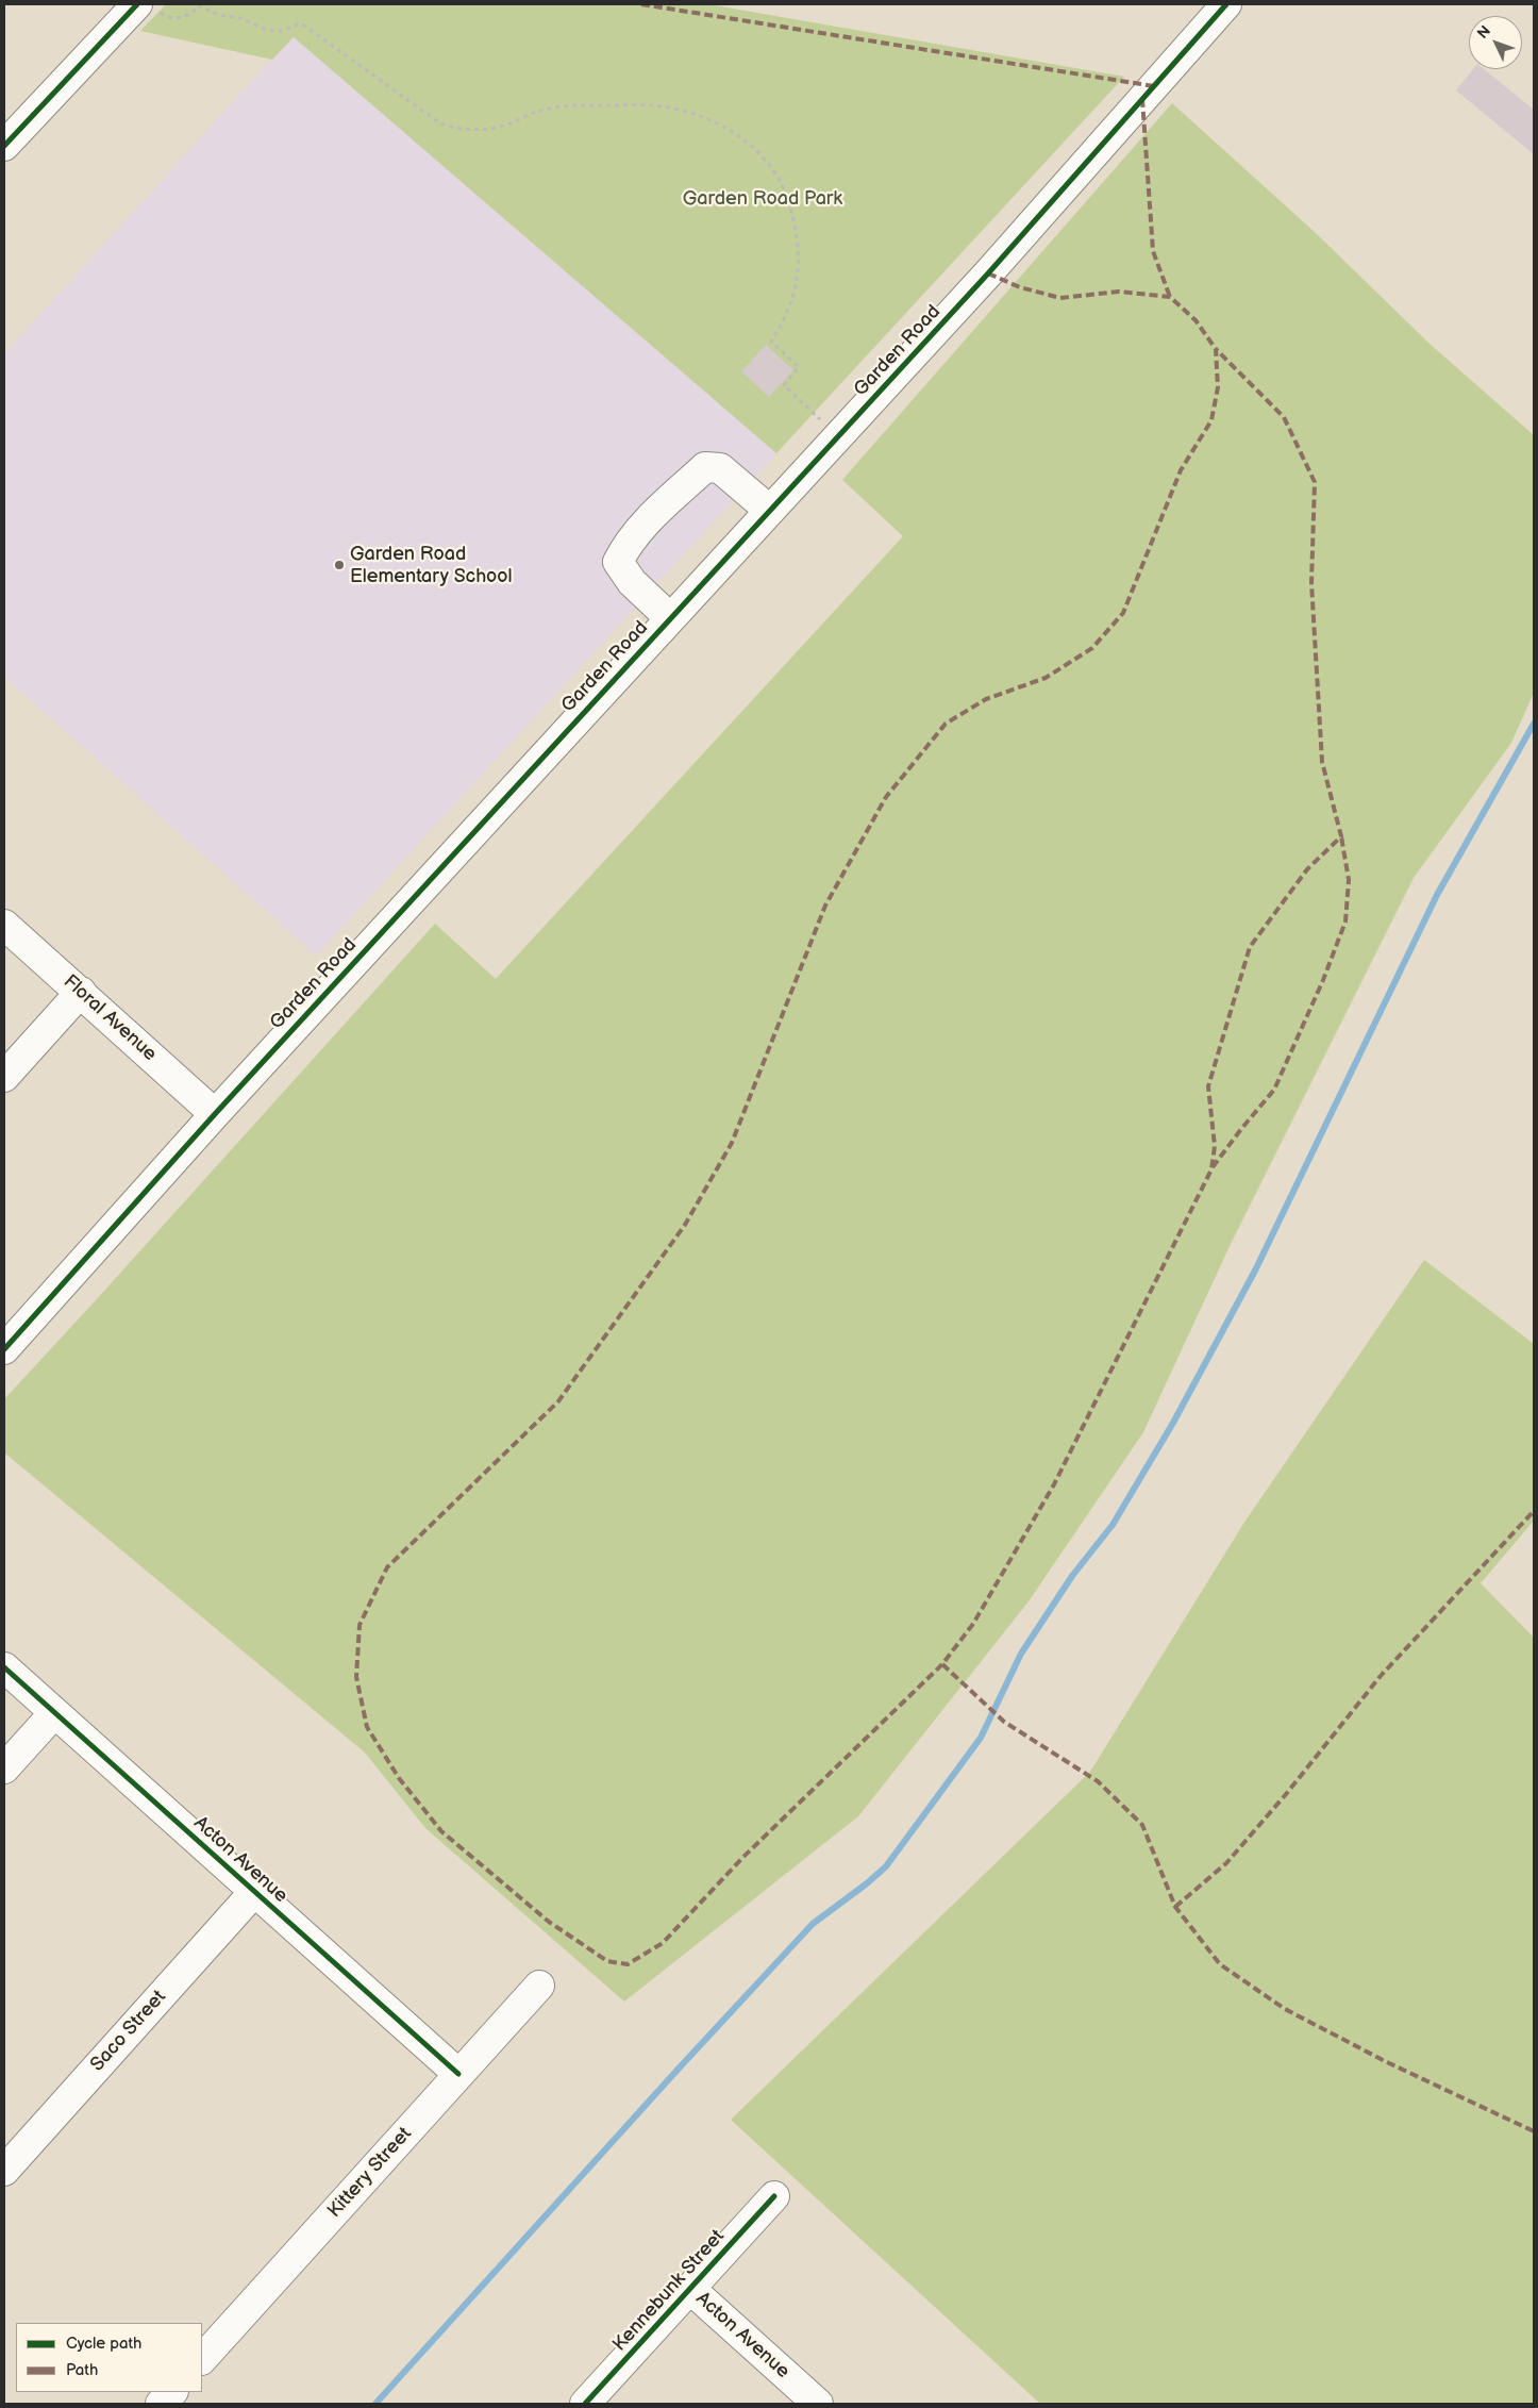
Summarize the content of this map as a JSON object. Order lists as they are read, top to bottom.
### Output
{
  "streets": {
    "street": [
      "Garden Road",
      "Floral Avenue",
      "Acton Avenue",
      "Saco Street",
      "Kittery Street",
      "Kennebunk Street"
    ]
  },
  "crossings": [
    ["Garden Road", "Floral Avenue"],
    ["Acton Avenue", "Saco Street"],
    ["Acton Avenue", "Kittery Street"],
    ["Acton Avenue", "Kennebunk Street"]
  ],
  "parks": ["Garden Road Park"],
  "places": ["Garden Road Elementary School"],
  "legend": ["Cycle path", "Path"],
  "north": "top left"
}
